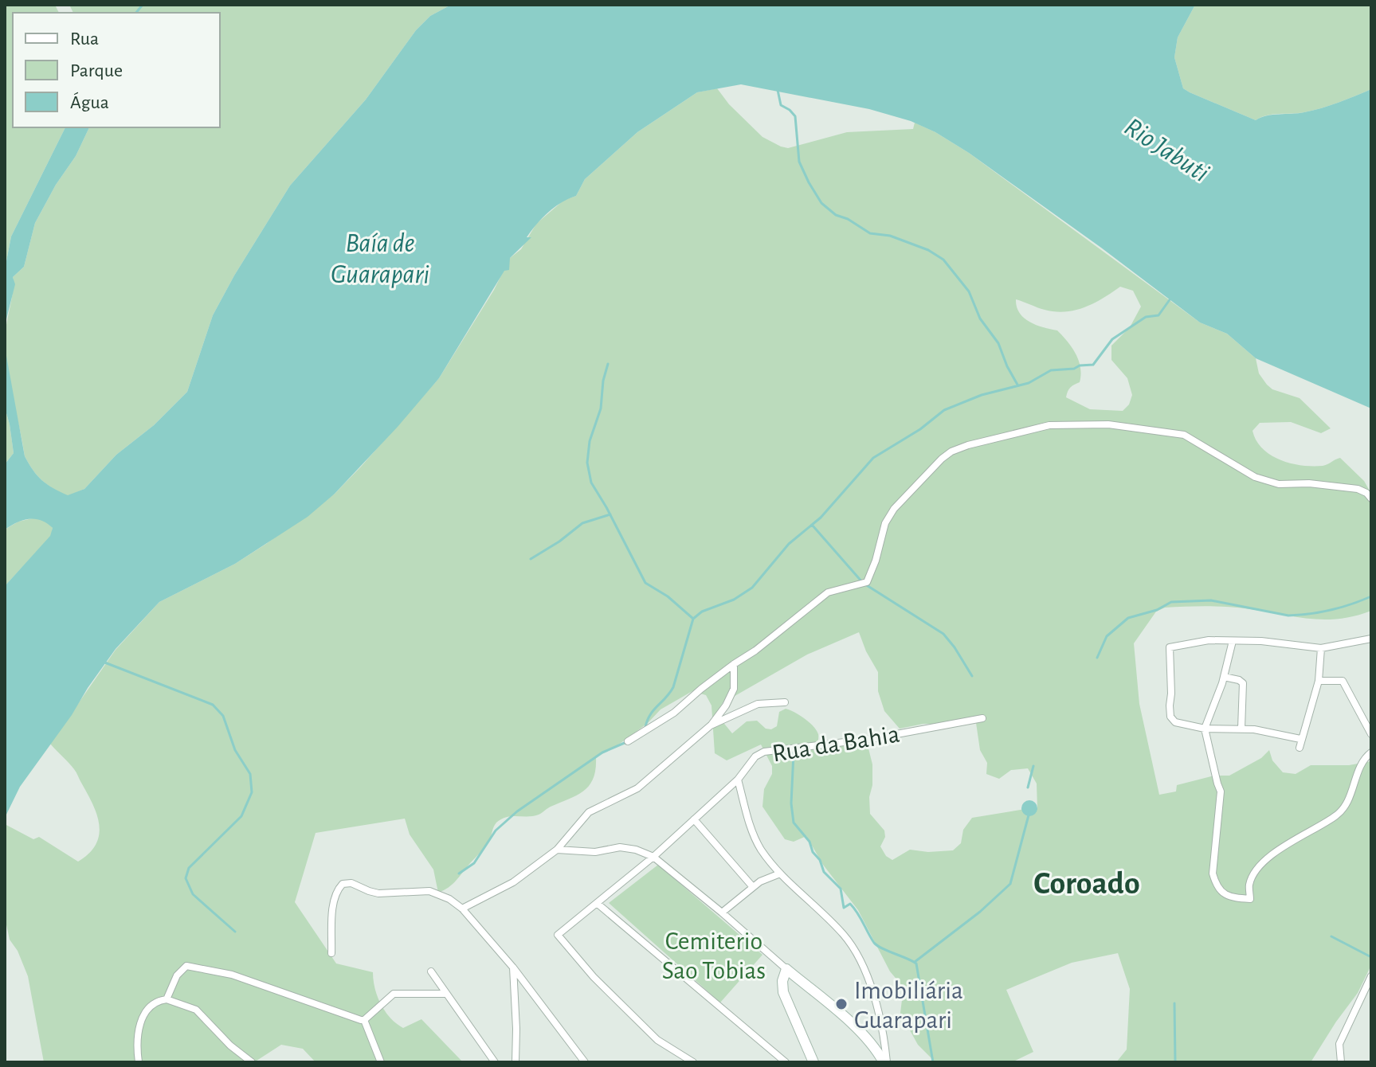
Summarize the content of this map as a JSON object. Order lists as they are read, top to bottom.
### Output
{
  "streets": {
    "street": ["Rua da Bahia"]
  },
  "districts": ["Coroado"],
  "water": ["Rio Jabuti", "Baía de Guarapari"],
  "parks": ["Cemiterio Sao Tobias"],
  "places": ["Imobiliária Guarapari"],
  "legend": ["Rua", "Parque", "Água"]
}
